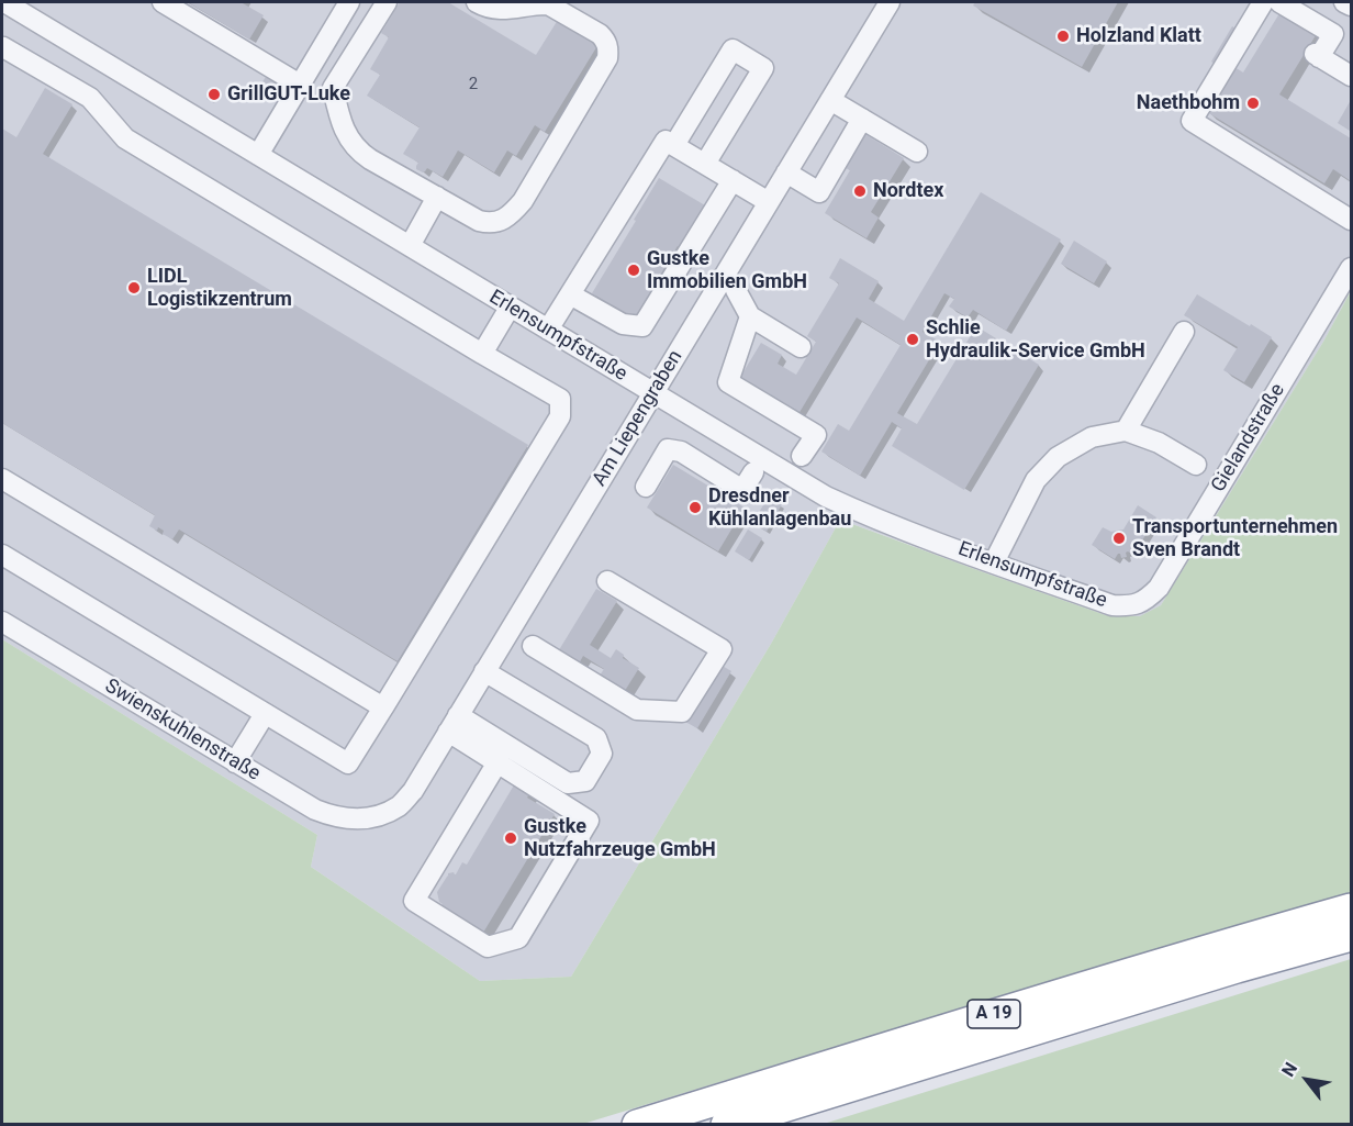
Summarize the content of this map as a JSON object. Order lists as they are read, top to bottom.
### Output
{
  "streets": {
    "highway": ["A 19"],
    "street": [
      "Erlensumpfstraße",
      "Am Liepengraben",
      "Gielandstraße",
      "Swienskuhlenstraße"
    ]
  },
  "crossings": [
    ["Erlensumpfstraße", "Am Liepengraben"],
    ["Erlensumpfstraße", "Gielandstraße"],
    ["Am Liepengraben", "Swienskuhlenstraße"]
  ],
  "places": [
    "Holzland Klatt",
    "GrillGUT-Luke",
    "Naethbohm",
    "Nordtex",
    "Gustke Immobilien GmbH",
    "LIDL Logistikzentrum",
    "Schlie Hydraulik-Service GmbH",
    "Dresdner Kühlanlagenbau",
    "Transportunternehmen Sven Brandt",
    "Gustke Nutzfahrzeuge GmbH"
  ],
  "house_numbers": ["2"],
  "north": "top left"
}
